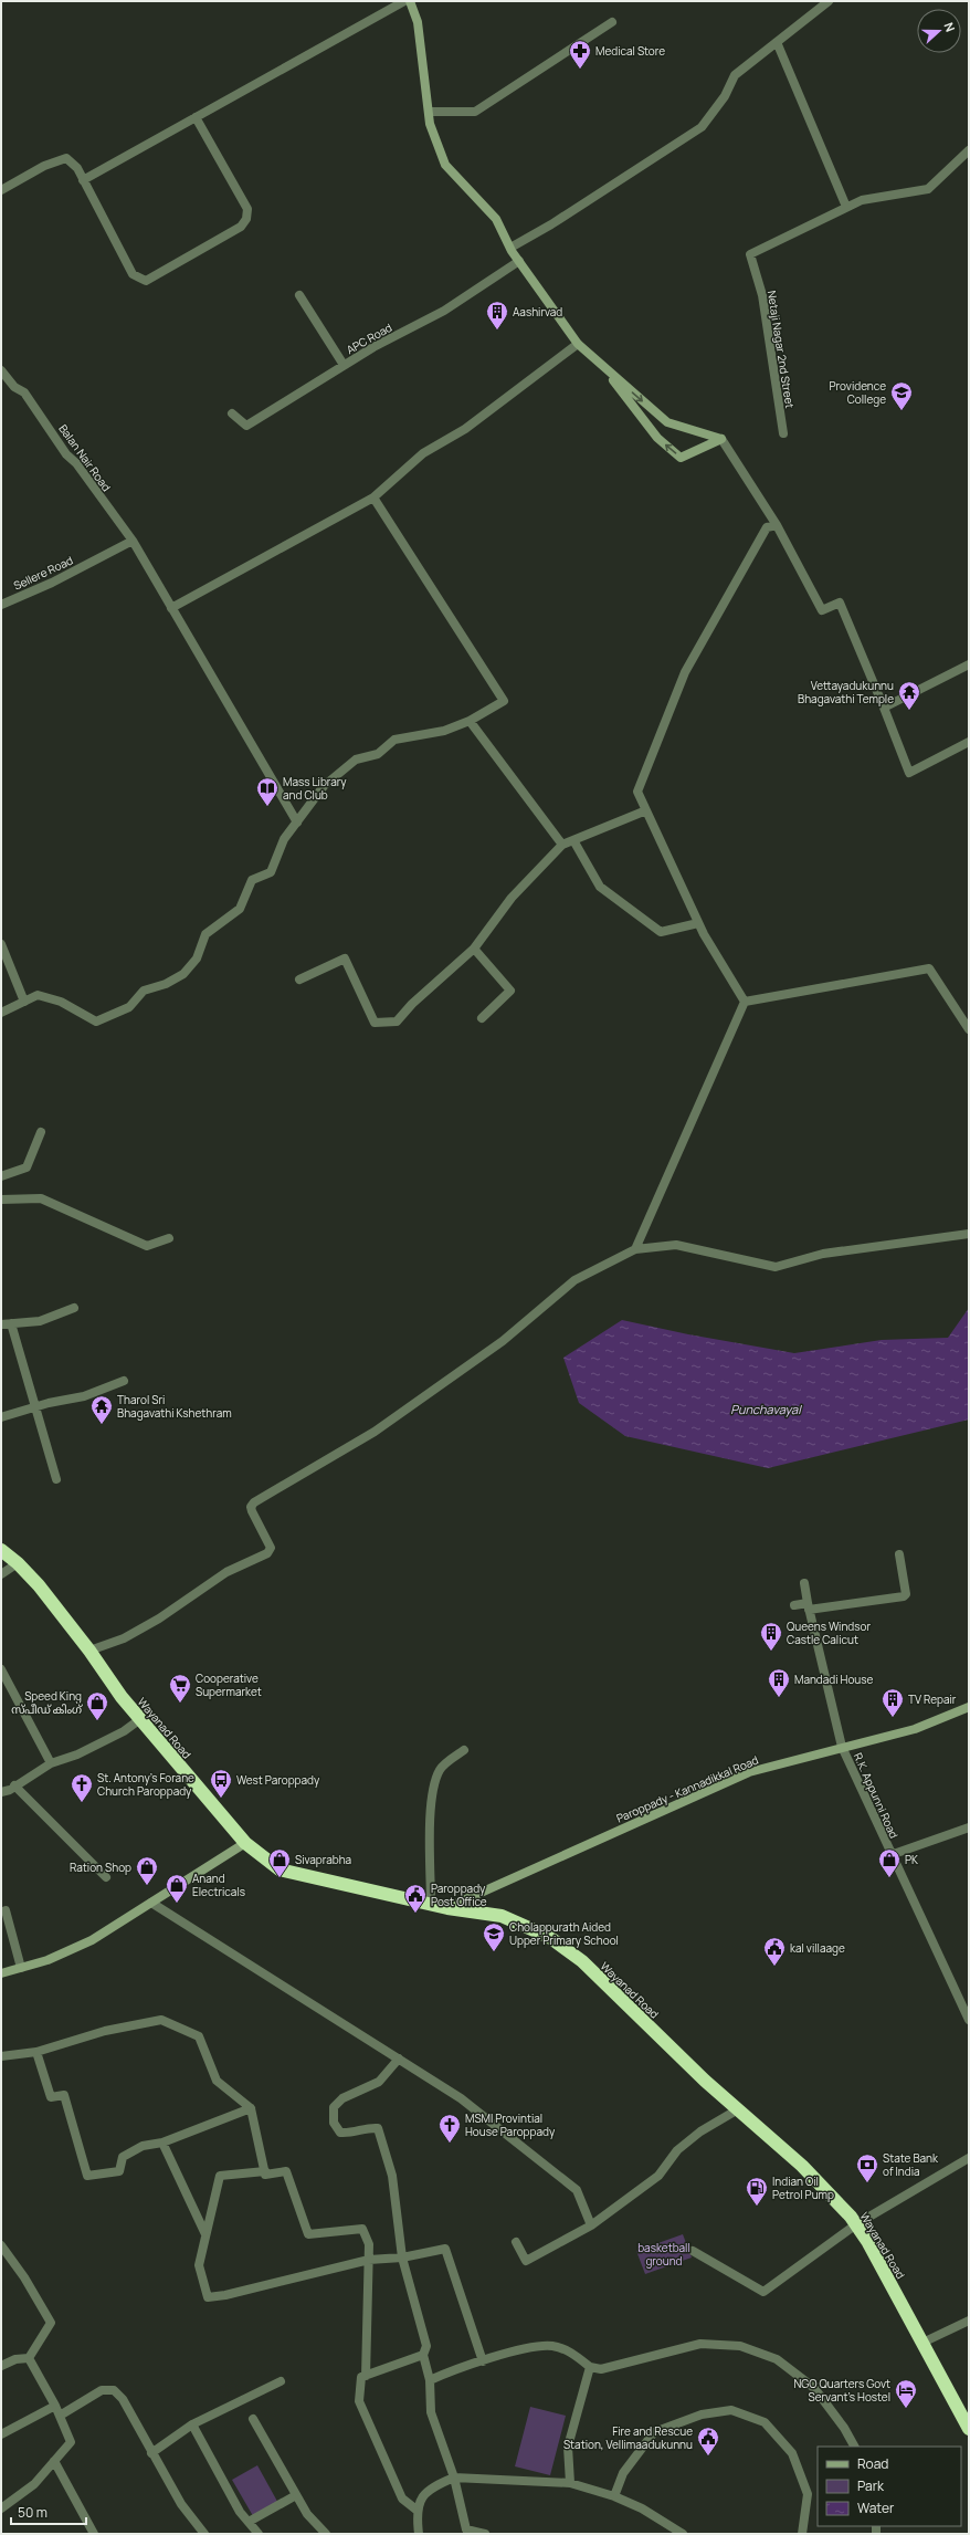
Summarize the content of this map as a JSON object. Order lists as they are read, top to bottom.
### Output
{
  "streets": {
    "highway": ["Wayanad Road"],
    "main road": ["Paroppady - Kannadikkal Road"],
    "street": [
      "APC Road",
      "Netaji Nagar 2nd Street",
      "Balan Nair Road",
      "Sellere Road",
      "R.K. Appunni Road"
    ]
  },
  "crossings": [
    ["Balan Nair Road", "Sellere Road"],
    ["Wayanad Road", "Paroppady - Kannadikkal Road"],
    ["Paroppady - Kannadikkal Road", "R.K. Appunni Road"]
  ],
  "water": ["Punchavayal"],
  "parks": ["basketball ground"],
  "places": {
    "pharmacy": ["Medical Store"],
    "building": [
      "Aashirvad",
      "Queens Windsor Castle Calicut",
      "Mandadi House",
      "TV Repair"
    ],
    "school or university": ["Providence College", "Cholappurath Aided Upper Primary School"],
    "temple": ["Vettayadukunnu Bhagavathi Temple", "Tharol Sri Bhagavathi Kshethram"],
    "library": ["Mass Library and Club"],
    "supermarket": ["Cooperative Supermarket"],
    "shop": [
      "Speed King സ്പീഡ് കിംഗ്",
      "Sivaprabha",
      "PK",
      "Ration Shop",
      "Anand Electricals"
    ],
    "bus stop": ["West Paroppady"],
    "church": ["St. Antony's Forane Church Paroppady", "MSMI Provintial House Paroppady"],
    "public building": ["Paroppady Post Office", "kal villaage", "Fire and Rescue Station, Vellimaadukunnu"],
    "bank": ["State Bank of India"],
    "fuel station": ["Indian Oil Petrol Pump"],
    "hotel": ["NGO Quarters Govt Servant's Hostel"]
  },
  "legend": ["Road", "Park", "Water"],
  "scale_bar": "50 m",
  "north": "right"
}
